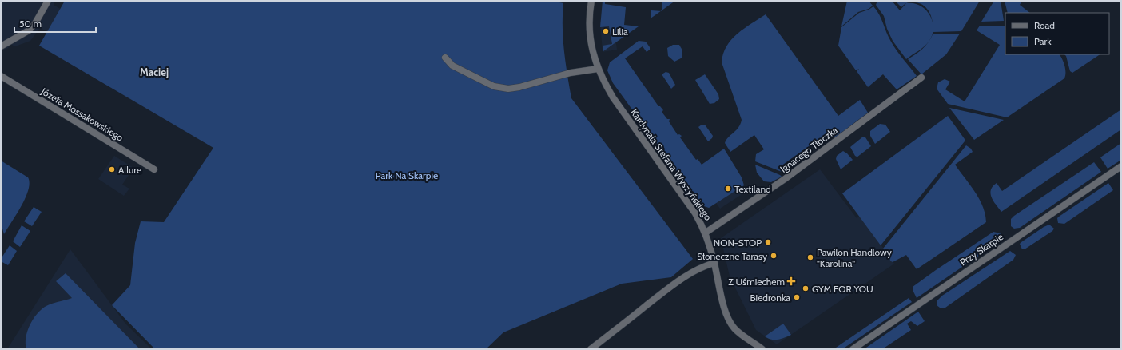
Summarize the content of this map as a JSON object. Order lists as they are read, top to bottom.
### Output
{
  "streets": {
    "street": [
      "Józefa Mossakowskiego",
      "Ignacego Tłoczka",
      "Kardynała Stefana Wyszyńskiego",
      "Przy Skarpie"
    ]
  },
  "crossings": [
    ["Ignacego Tłoczka", "Kardynała Stefana Wyszyńskiego"]
  ],
  "districts": ["Maciej"],
  "parks": ["Park Na Skarpie"],
  "places": {
    "other": [
      "Lilia",
      "Allure",
      "Textiland",
      "NON-STOP",
      "Słoneczne Tarasy",
      "Pawilon Handlowy \"Karolina\"",
      "GYM FOR YOU",
      "Biedronka"
    ],
    "health": ["Z Uśmiechem"]
  },
  "legend": ["Road", "Park"],
  "scale_bar": "50 m"
}
